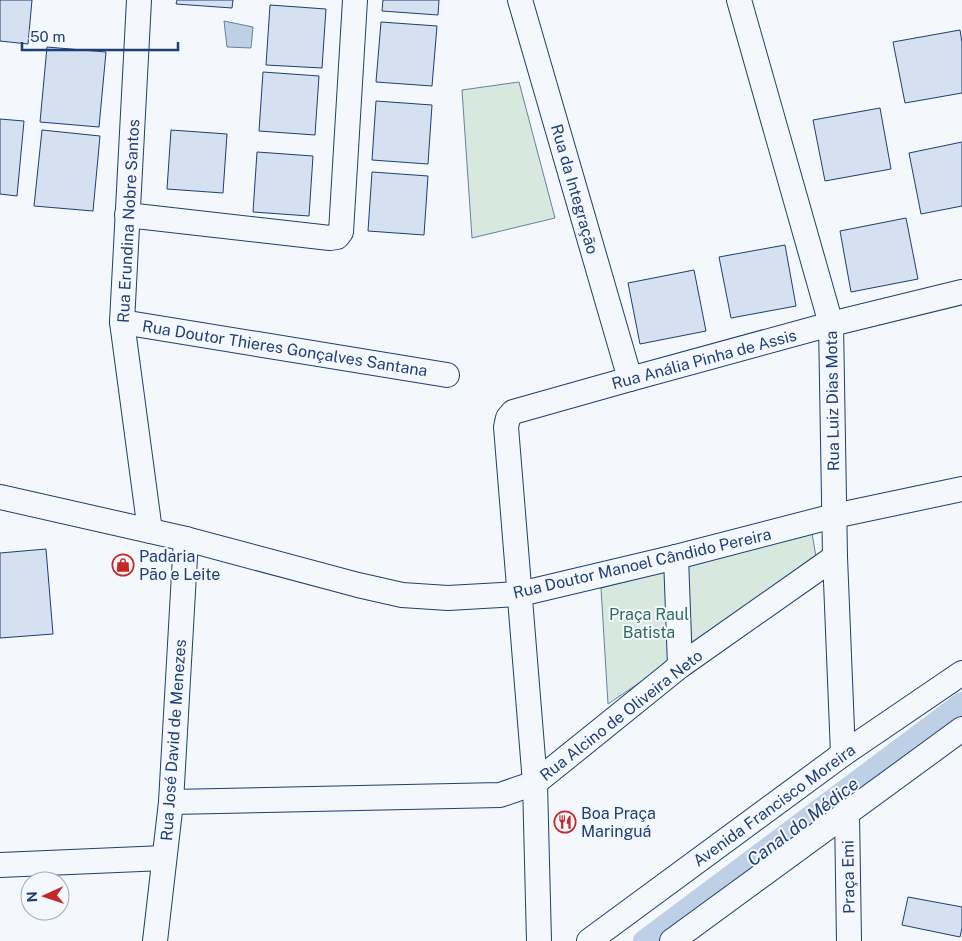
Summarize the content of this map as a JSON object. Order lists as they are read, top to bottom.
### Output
{
  "streets": {
    "street": [
      "Rua da Integração",
      "Rua Erundina Nobre Santos",
      "Rua Doutor Thieres Gonçalves Santana",
      "Rua Anália Pinha de Assis",
      "Rua Luiz Dias Mota",
      "Rua Doutor Manoel Cândido Pereira",
      "Rua Alcino de Oliveira Neto",
      "Rua José David de Menezes",
      "Avenida Francisco Moreira",
      "Praça Emi"
    ]
  },
  "crossings": [
    ["Rua da Integração", "Rua Anália Pinha de Assis"],
    ["Rua Erundina Nobre Santos", "Rua Doutor Thieres Gonçalves Santana"],
    ["Rua Erundina Nobre Santos", "Rua Doutor Manoel Cândido Pereira"],
    ["Rua Anália Pinha de Assis", "Rua Luiz Dias Mota"],
    ["Rua Anália Pinha de Assis", "Rua Doutor Manoel Cândido Pereira"],
    ["Rua Luiz Dias Mota", "Rua Doutor Manoel Cândido Pereira"],
    ["Rua Luiz Dias Mota", "Rua Alcino de Oliveira Neto"],
    ["Rua Luiz Dias Mota", "Avenida Francisco Moreira"],
    ["Rua Doutor Manoel Cândido Pereira", "Rua José David de Menezes"],
    ["Rua Alcino de Oliveira Neto", "Rua José David de Menezes"]
  ],
  "water": ["Canal do Médice"],
  "parks": ["Praça Raul Batista"],
  "places": {
    "shop": ["Padaria Pão e Leite"],
    "restaurant": ["Boa Praça Maringuá"]
  },
  "scale_bar": "50 m",
  "north": "left"
}
